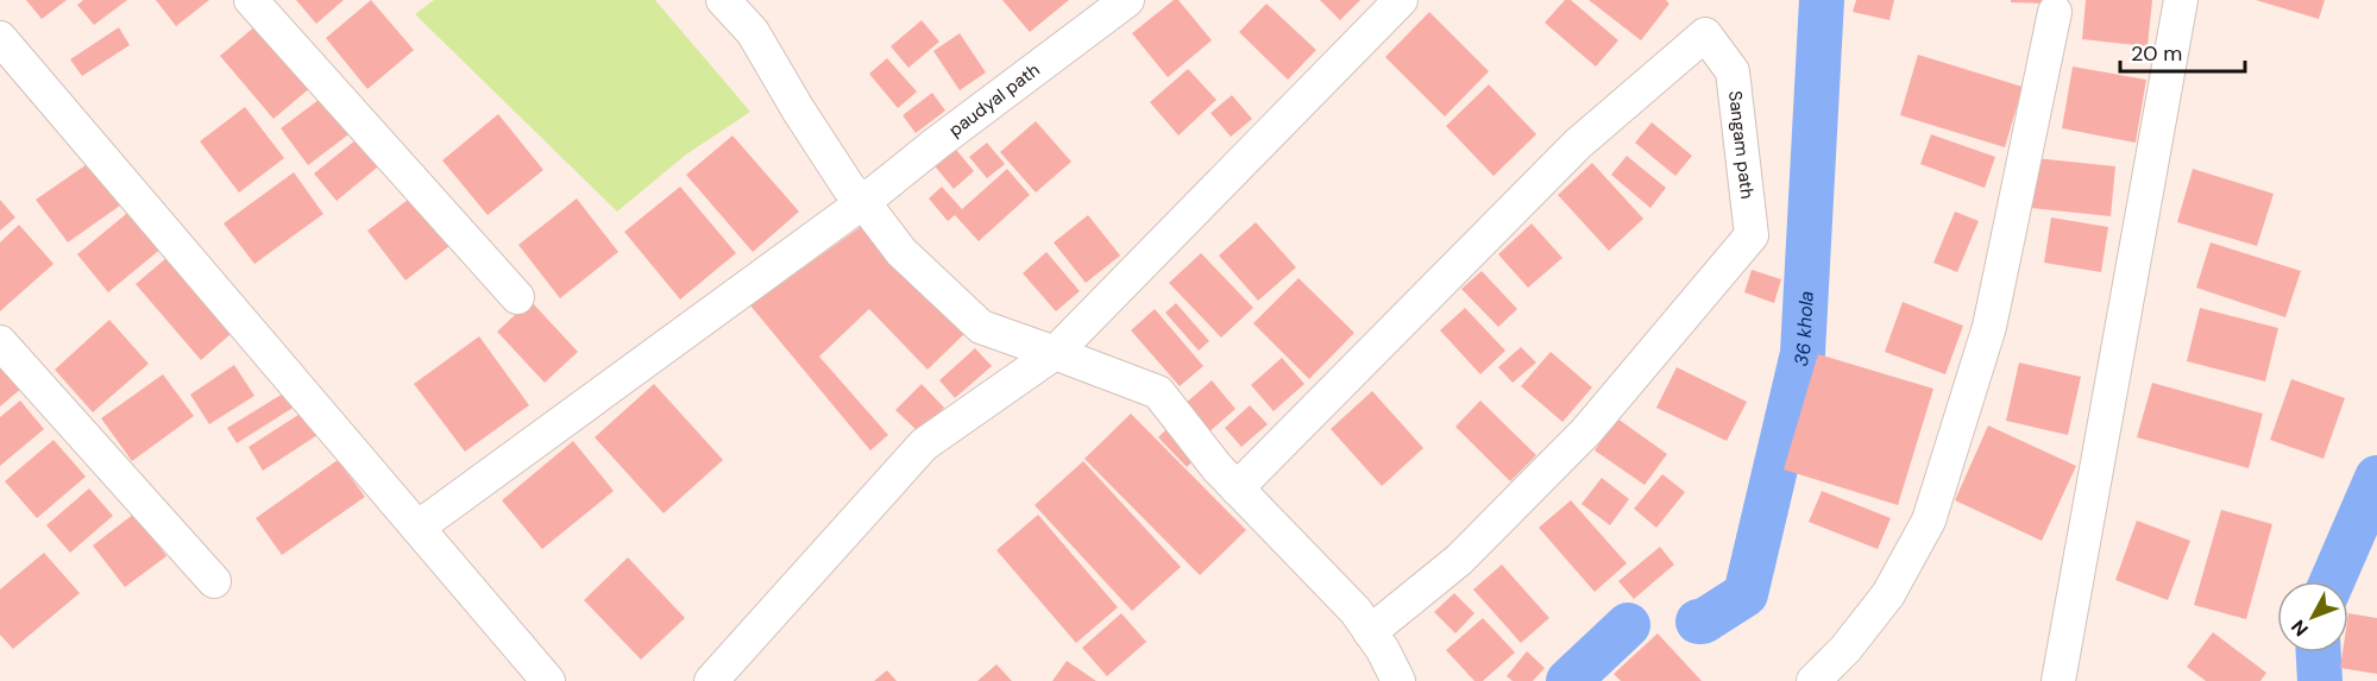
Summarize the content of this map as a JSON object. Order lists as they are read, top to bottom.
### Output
{
  "streets": {
    "street": ["paudyal path", "Sangam path"]
  },
  "water": ["36 khola"],
  "scale_bar": "20 m",
  "north": "bottom left"
}
